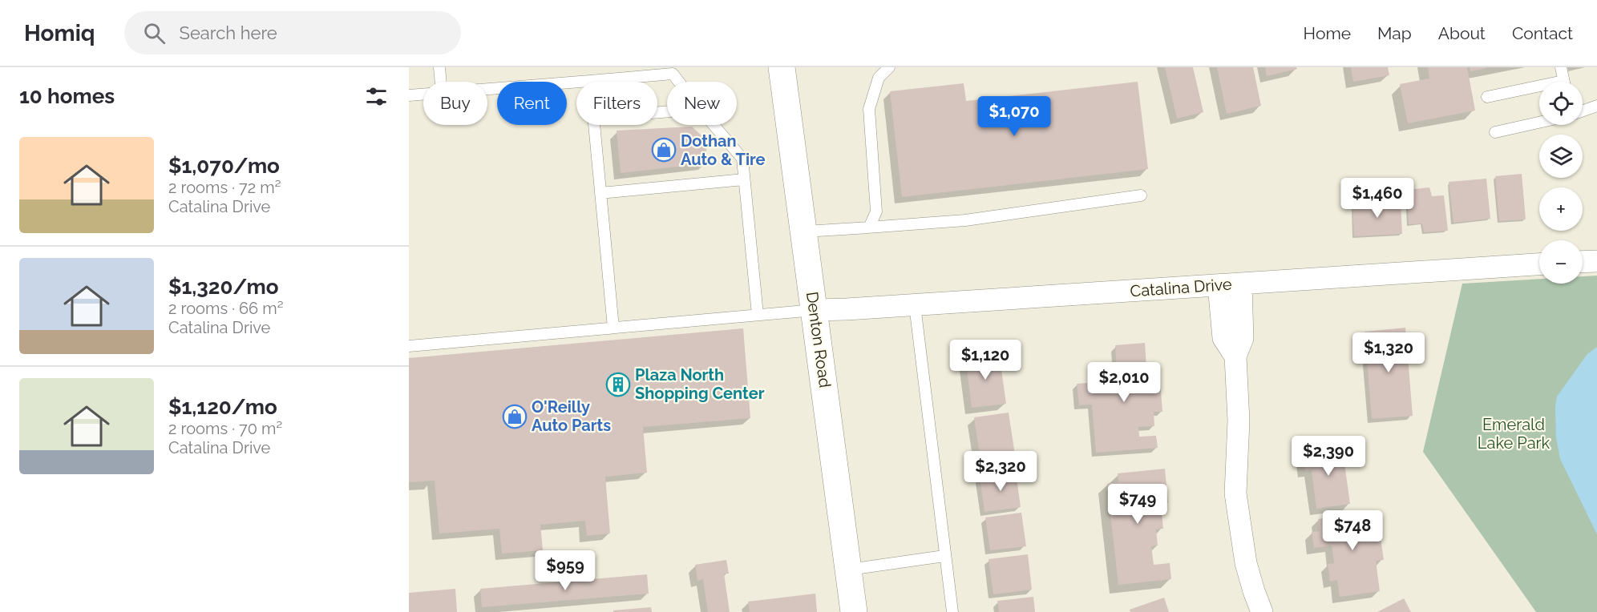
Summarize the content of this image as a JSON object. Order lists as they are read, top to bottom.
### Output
{
  "streets": {
    "street": ["Catalina Drive", "Denton Road"]
  },
  "crossings": [
    ["Catalina Drive", "Denton Road"]
  ],
  "parks": ["Emerald Lake Park"],
  "places": {
    "shop": ["Dothan Auto & Tire", "O'Reilly Auto Parts"],
    "building": ["Plaza North Shopping Center"]
  },
  "page": {
    "header": "Homiq",
    "search": "Search here",
    "nav": [
      "Home",
      "Map",
      "About",
      "Contact"
    ],
    "heading": "10 homes",
    "map_buttons": ["+", "−"],
    "chip": [
      "Buy",
      "Rent",
      "Filters",
      "New"
    ],
    "price": [
      "$1,070",
      "$1,460",
      "$1,320",
      "$1,120",
      "$2,010",
      "$2,390",
      "$2,320",
      "$749",
      "$748",
      "$959"
    ],
    "list": [
      {
        "name": "$1,070/mo",
        "note": "2 rooms · 72 m² · Catalina Drive"
      },
      {
        "name": "$1,320/mo",
        "note": "2 rooms · 66 m² · Catalina Drive"
      },
      {
        "name": "$1,120/mo",
        "note": "2 rooms · 70 m² · Catalina Drive"
      }
    ]
  }
}
